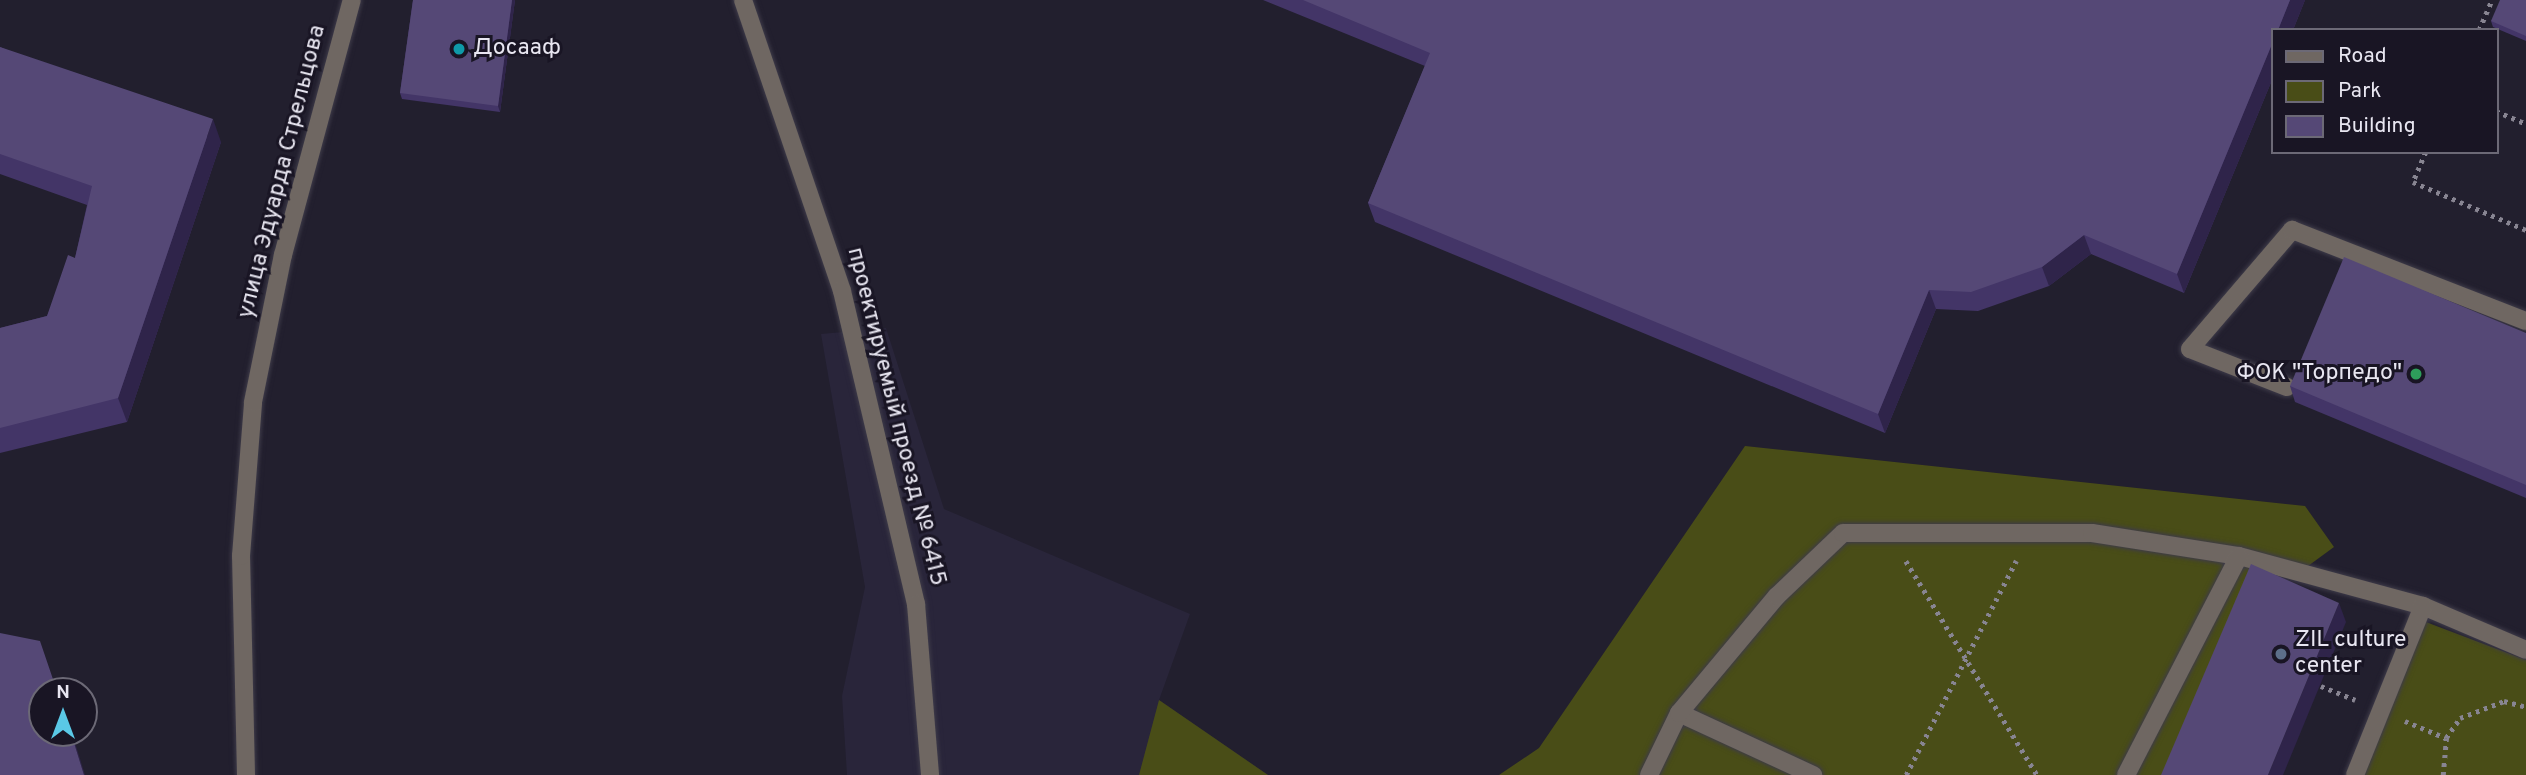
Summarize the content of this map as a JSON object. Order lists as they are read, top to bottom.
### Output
{
  "streets": {
    "street": ["улица Эдуарда Стрельцова", "проектируемый проезд № 6415"]
  },
  "places": ["Досааф", "ФОК \"Торпедо\"", "ZIL culture center"],
  "legend": ["Road", "Park", "Building"],
  "north": "top"
}
